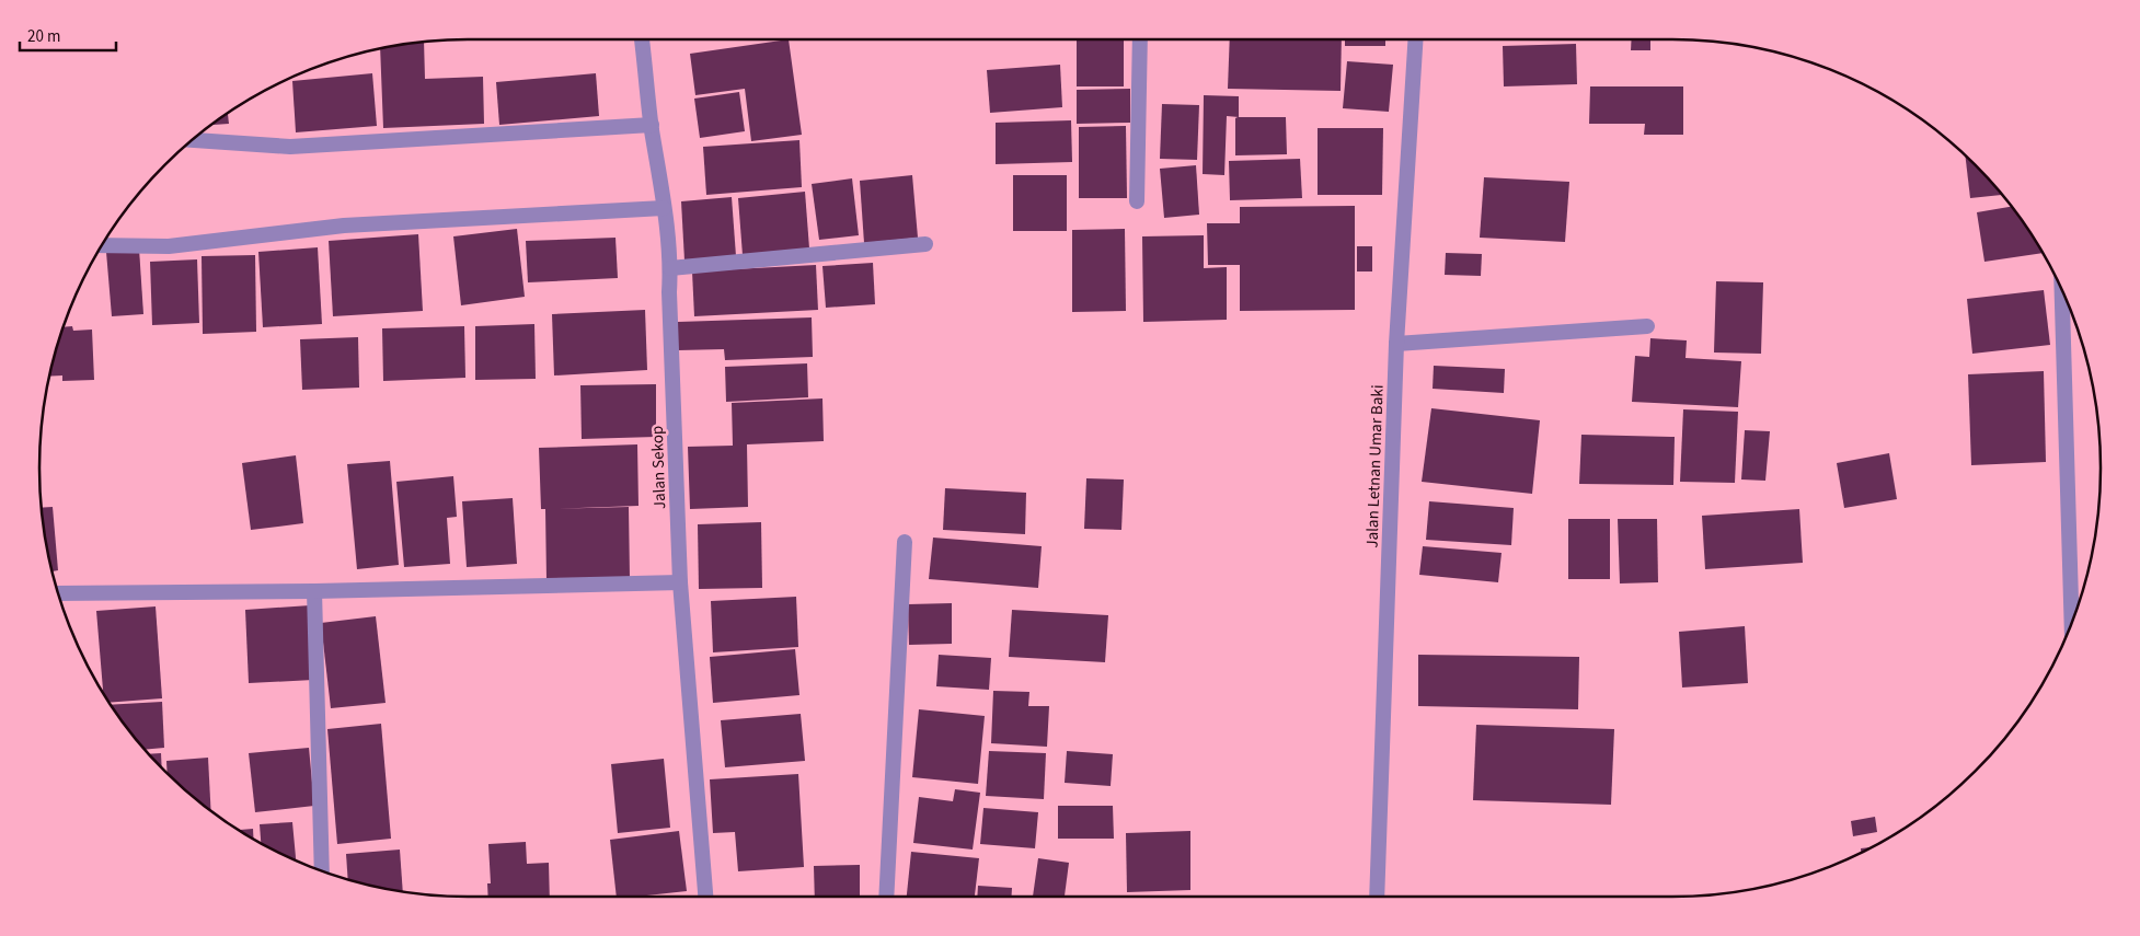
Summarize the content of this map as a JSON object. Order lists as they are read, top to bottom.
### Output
{
  "streets": {
    "street": ["Jalan Letnan Umar Baki", "Jalan Sekop"]
  },
  "scale_bar": "20 m"
}
